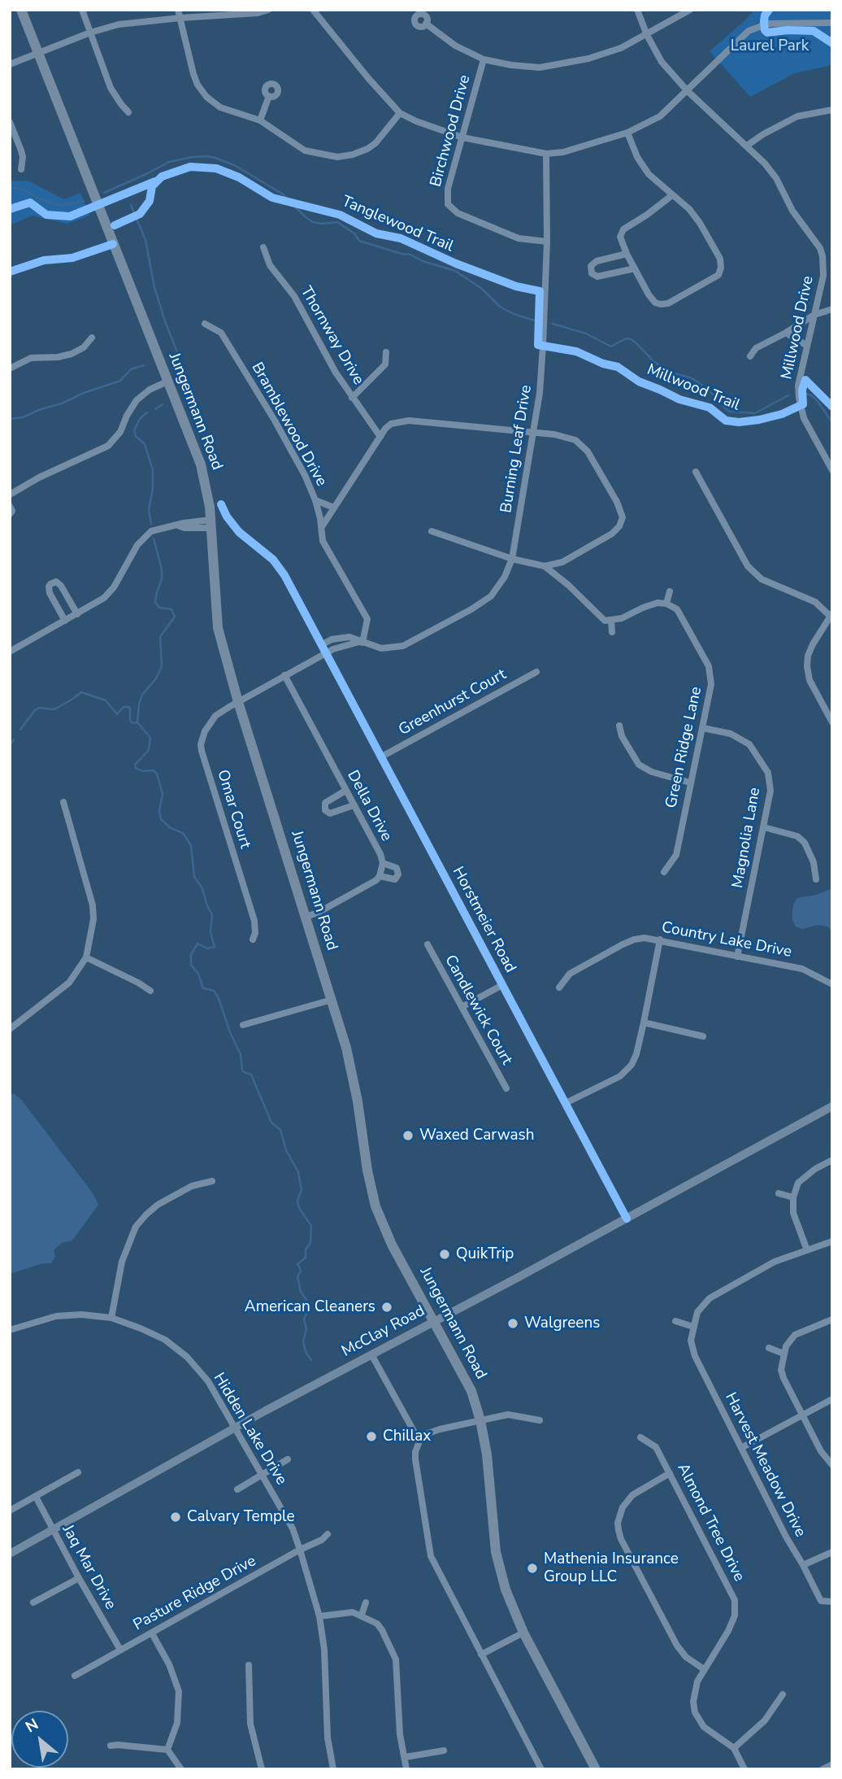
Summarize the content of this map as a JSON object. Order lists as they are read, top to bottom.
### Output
{
  "streets": {
    "main road": ["Jungermann Road", "McClay Road"],
    "street": [
      "Birchwood Drive",
      "Millwood Drive",
      "Thornway Drive",
      "Bramblewood Drive",
      "Burning Leaf Drive",
      "Greenhurst Court",
      "Green Ridge Lane",
      "Della Drive",
      "Omar Court",
      "Magnolia Lane",
      "Horstmeier Road",
      "Country Lake Drive",
      "Candlewick Court",
      "Hidden Lake Drive",
      "Harvest Meadow Drive",
      "Almond Tree Drive",
      "Jaq Mar Drive",
      "Pasture Ridge Drive"
    ],
    "cycle path": ["Tanglewood Trail"]
  },
  "crossings": [
    ["Birchwood Drive", "Burning Leaf Drive"],
    ["Jungermann Road", "Burning Leaf Drive"],
    ["Jungermann Road", "Omar Court"],
    ["Jungermann Road", "McClay Road"],
    ["Bramblewood Drive", "Burning Leaf Drive"],
    ["Burning Leaf Drive", "Della Drive"],
    ["Burning Leaf Drive", "Omar Court"],
    ["Burning Leaf Drive", "Horstmeier Road"],
    ["Greenhurst Court", "Horstmeier Road"],
    ["Green Ridge Lane", "Magnolia Lane"],
    ["Magnolia Lane", "Country Lake Drive"],
    ["Horstmeier Road", "McClay Road"],
    ["McClay Road", "Hidden Lake Drive"],
    ["McClay Road", "Jaq Mar Drive"],
    ["Hidden Lake Drive", "Pasture Ridge Drive"],
    ["Jaq Mar Drive", "Pasture Ridge Drive"]
  ],
  "parks": ["Laurel Park"],
  "places": [
    "Waxed Carwash",
    "QuikTrip",
    "American Cleaners",
    "Walgreens",
    "Chillax",
    "Calvary Temple",
    "Mathenia Insurance Group LLC"
  ],
  "north": "top left"
}
